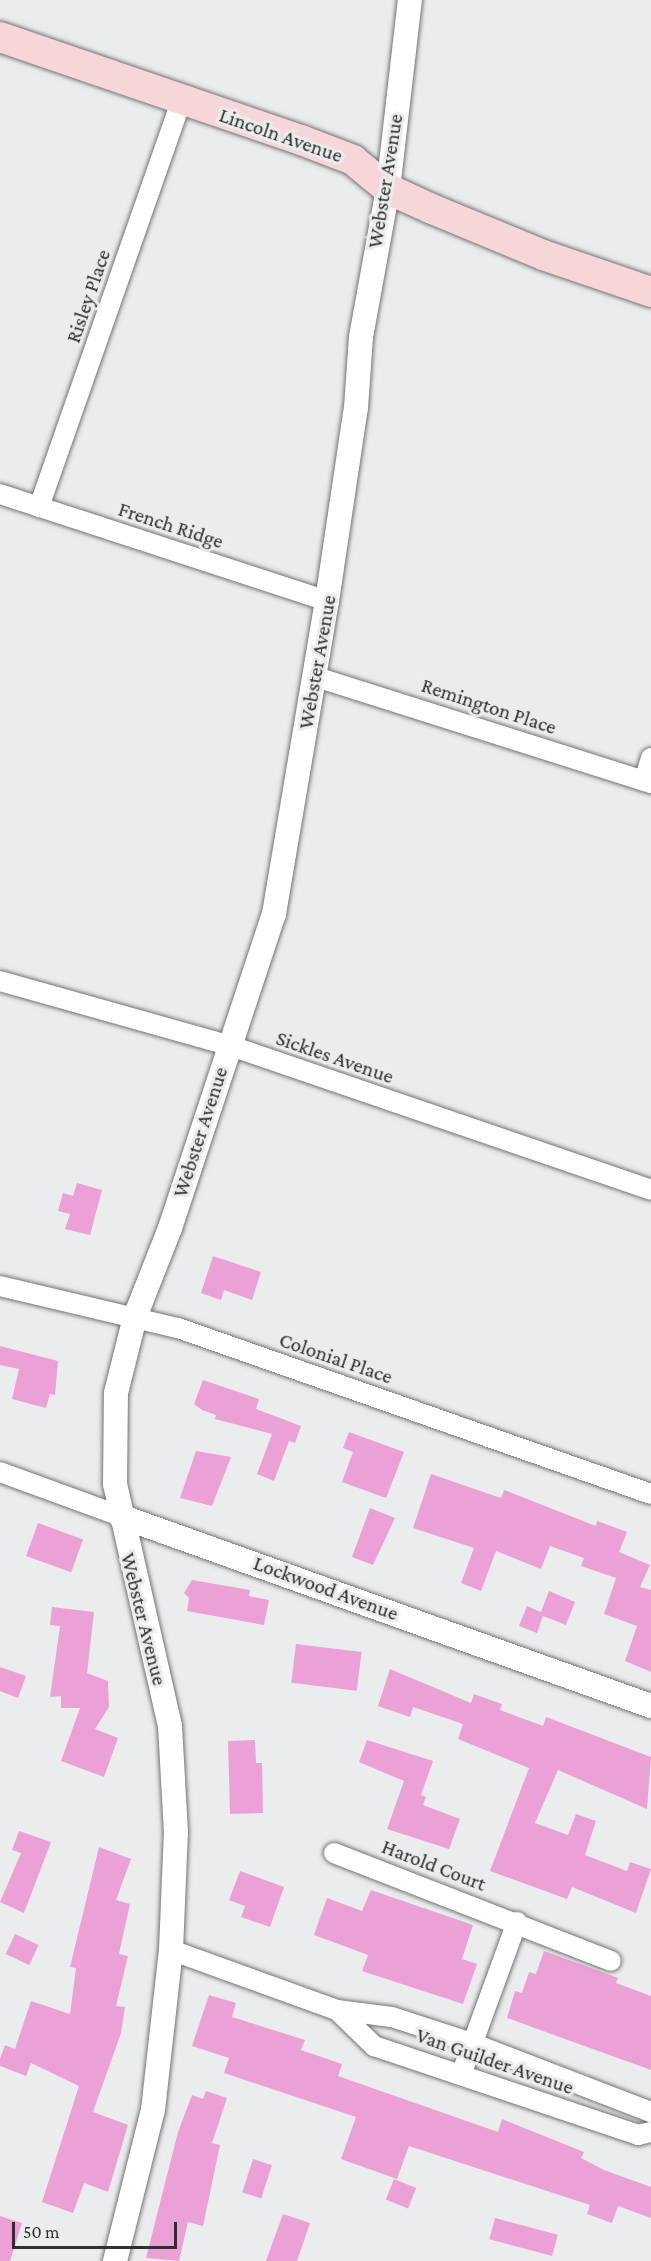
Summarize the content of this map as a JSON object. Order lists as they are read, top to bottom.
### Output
{
  "streets": {
    "main road": ["Lincoln Avenue"],
    "street": [
      "Webster Avenue",
      "Risley Place",
      "French Ridge",
      "Remington Place",
      "Sickles Avenue",
      "Colonial Place",
      "Lockwood Avenue",
      "Harold Court",
      "Van Guilder Avenue"
    ]
  },
  "crossings": [
    ["Lincoln Avenue", "Webster Avenue"],
    ["Lincoln Avenue", "Risley Place"],
    ["Webster Avenue", "French Ridge"],
    ["Webster Avenue", "Remington Place"],
    ["Webster Avenue", "Sickles Avenue"],
    ["Webster Avenue", "Colonial Place"],
    ["Webster Avenue", "Lockwood Avenue"],
    ["Webster Avenue", "Van Guilder Avenue"],
    ["Risley Place", "French Ridge"]
  ],
  "scale_bar": "50 m"
}
